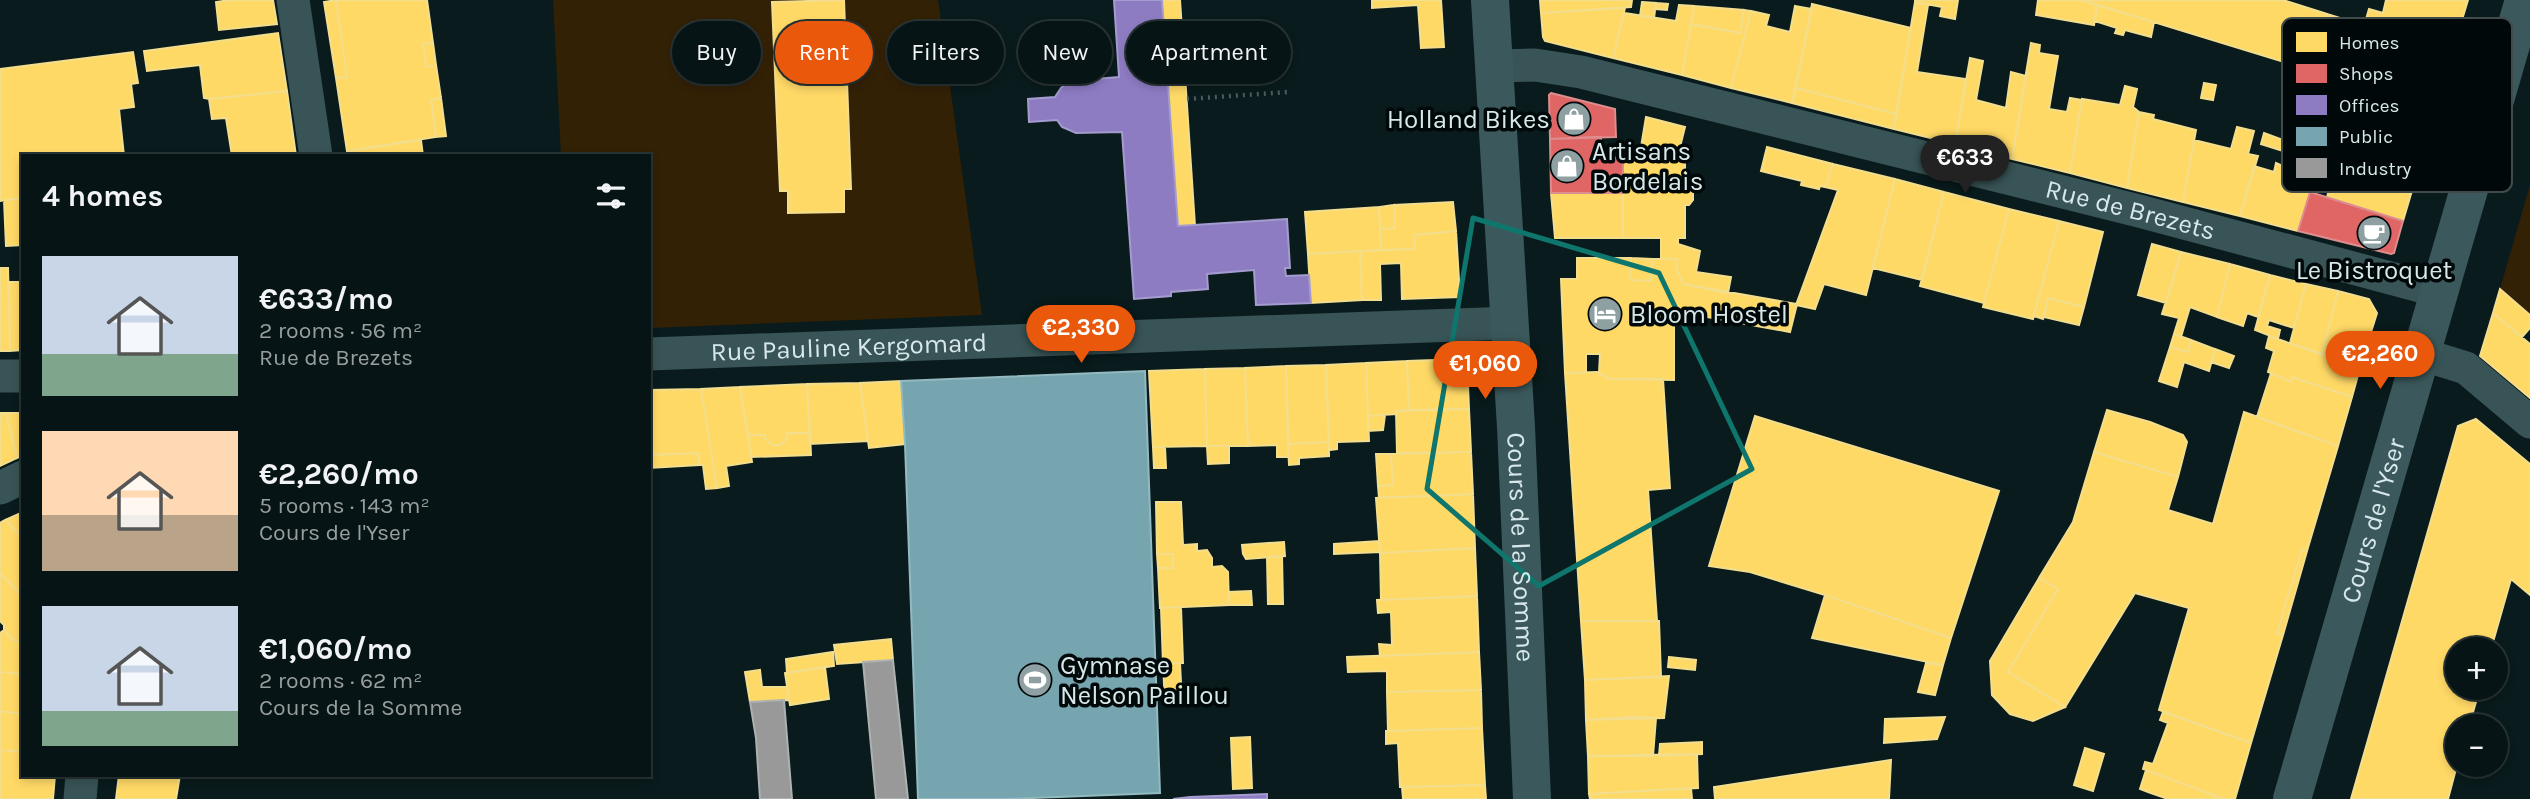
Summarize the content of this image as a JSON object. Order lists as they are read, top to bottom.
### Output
{
  "streets": {
    "street": [
      "Rue de Brezets",
      "Rue Pauline Kergomard",
      "Cours de l'Yser",
      "Cours de la Somme"
    ]
  },
  "crossings": [
    ["Rue de Brezets", "Cours de l'Yser"],
    ["Rue de Brezets", "Cours de la Somme"],
    ["Rue Pauline Kergomard", "Cours de la Somme"]
  ],
  "places": {
    "shop": ["Holland Bikes", "Artisans Bordelais"],
    "cafe": ["Le Bistroquet"],
    "hotel": ["Bloom Hostel"],
    "sports": ["Gymnase Nelson Paillou"]
  },
  "legend": [
    "Homes",
    "Shops",
    "Offices",
    "Public",
    "Industry"
  ],
  "page": {
    "chip": [
      "Buy",
      "Rent",
      "Filters",
      "New",
      "Apartment"
    ],
    "price": [
      "€633",
      "€2,330",
      "€2,260",
      "€1,060"
    ],
    "heading": "4 homes",
    "list": [
      {
        "name": "€633/mo",
        "note": "2 rooms · 56 m² · Rue de Brezets"
      },
      {
        "name": "€2,260/mo",
        "note": "5 rooms · 143 m² · Cours de l'Yser"
      },
      {
        "name": "€1,060/mo",
        "note": "2 rooms · 62 m² · Cours de la Somme"
      }
    ],
    "map_buttons": ["+", "−"]
  }
}
